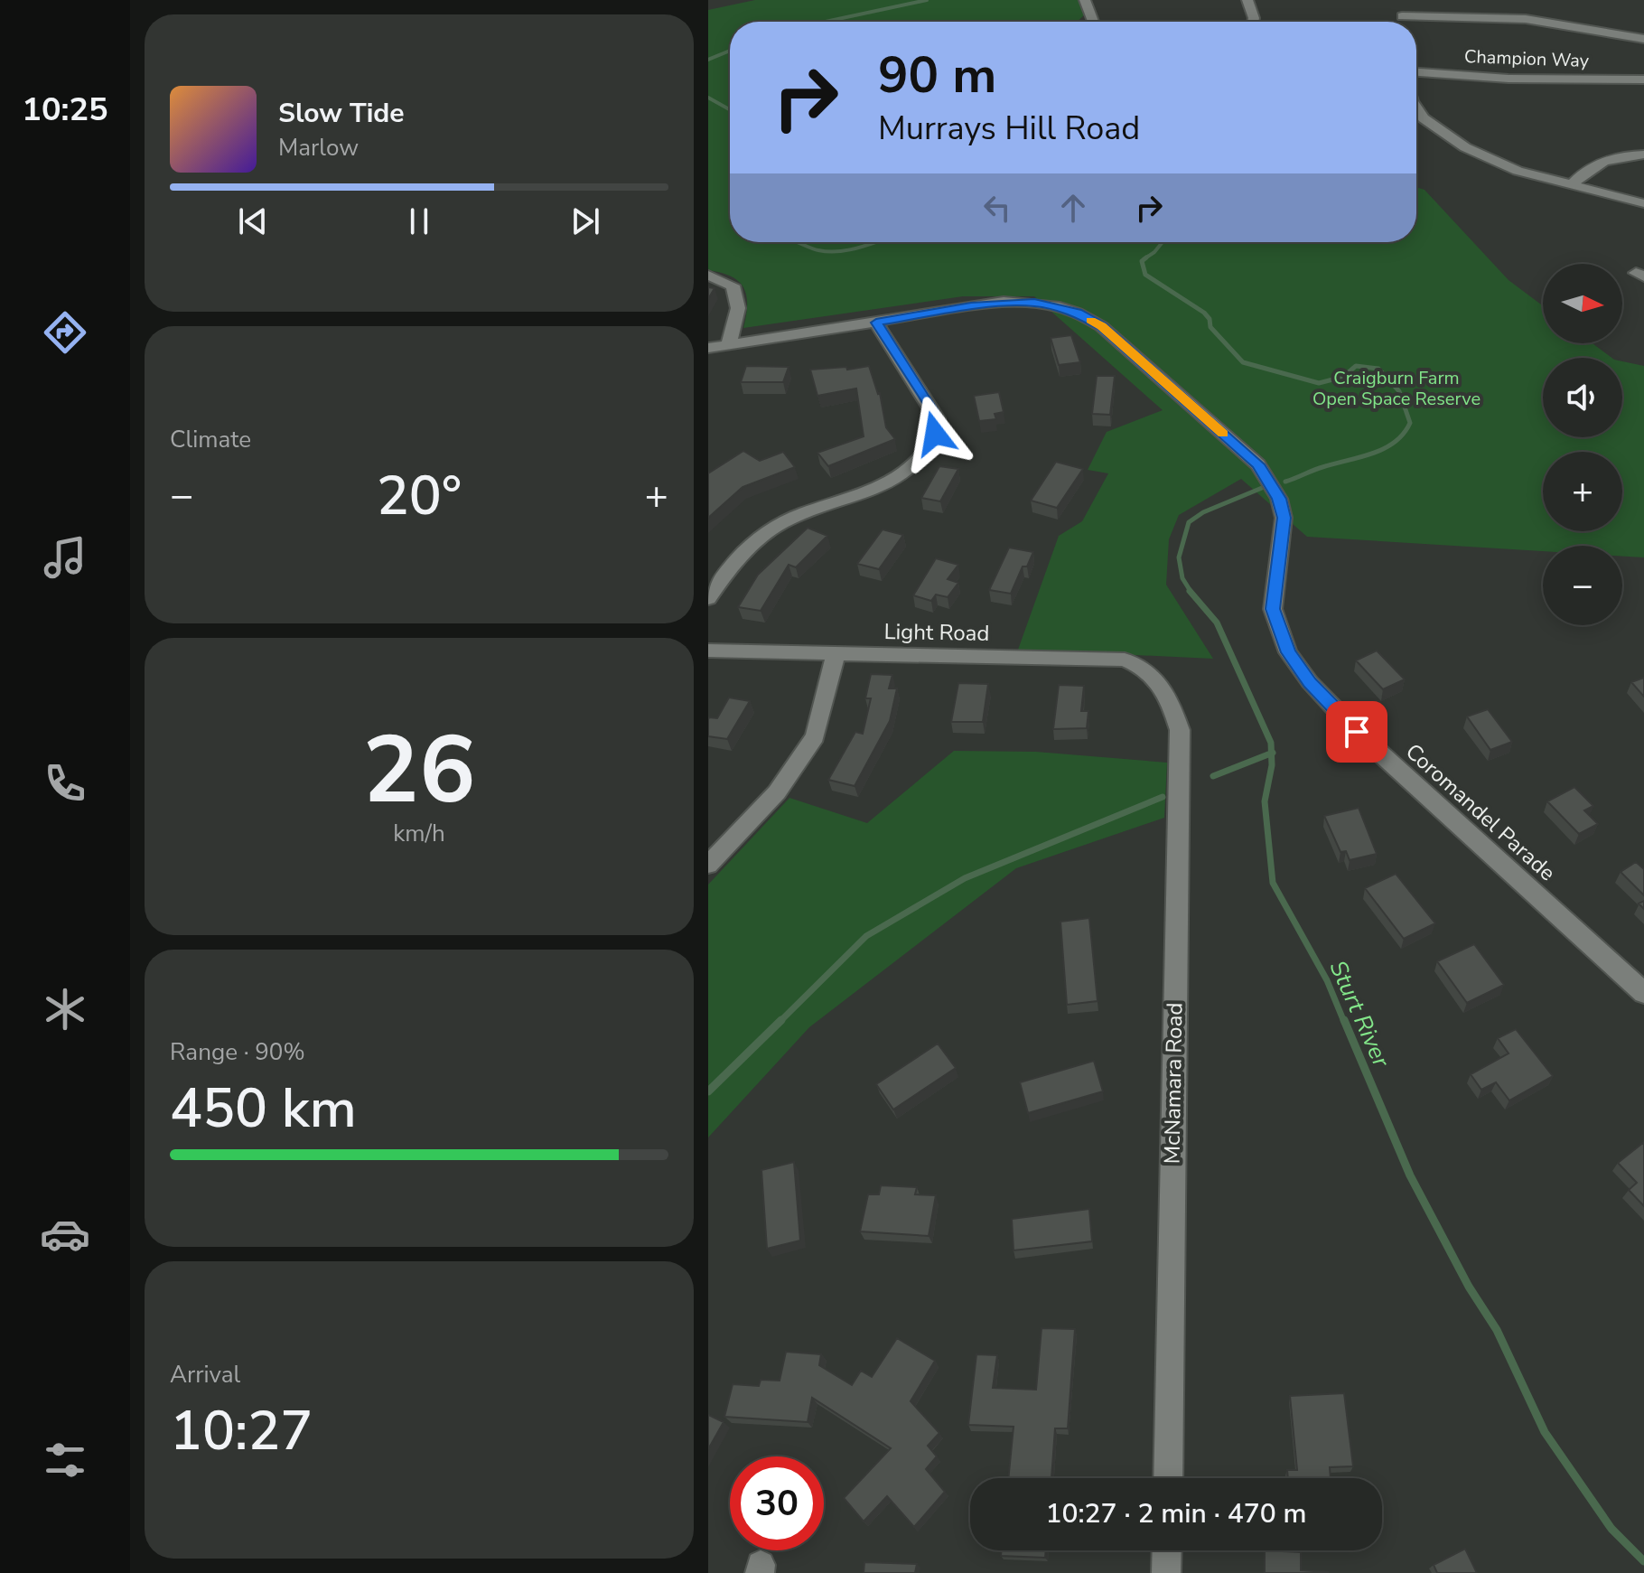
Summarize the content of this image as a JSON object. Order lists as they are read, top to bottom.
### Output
{
  "streets": {
    "street": [
      "Champion Way",
      "Light Road",
      "Coromandel Parade",
      "McNamara Road"
    ]
  },
  "crossings": [
    ["Light Road", "McNamara Road"]
  ],
  "water": ["Sturt River"],
  "parks": ["Craigburn Farm Open Space Reserve"],
  "north": "right",
  "page": {
    "tabs": "10:25",
    "turn": ["90 m", "Murrays Hill Road"],
    "song": ["Slow Tide", "Marlow"],
    "map_buttons": ["+", "−"],
    "tile": [
      "Climate",
      ["26", "km/h"],
      ["Range · 90%", "450 km"],
      ["Arrival", "10:27"]
    ],
    "heat": ["−", "20°", "+"],
    "limit": "30",
    "trip": "10:27 · 2 min · 470 m"
  }
}
